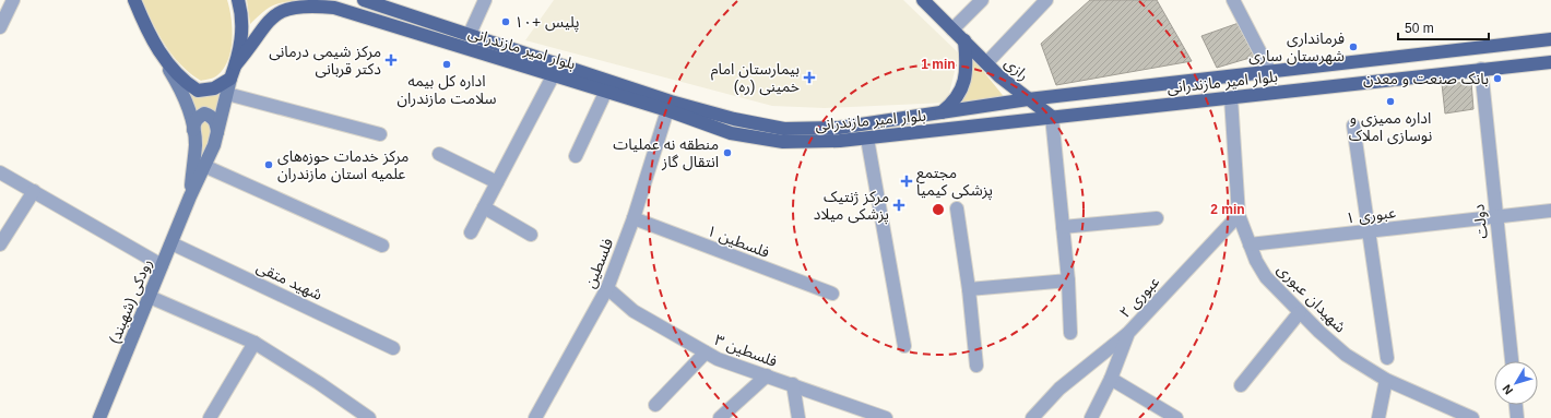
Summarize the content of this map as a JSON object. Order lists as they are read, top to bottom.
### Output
{
  "streets": {
    "main road": ["بلوار امیر مازندرانی", "رازی", "رودکی (شهبند)"],
    "street": [
      "عبوری ۱",
      "دولت",
      "فلسطین ۱",
      "فلسطین",
      "شهید متقی",
      "عبوری ۲",
      "شهیدان عبوری",
      "فلسطین ۳"
    ]
  },
  "crossings": [
    ["بلوار امیر مازندرانی", "رازی"],
    ["بلوار امیر مازندرانی", "دولت"],
    ["بلوار امیر مازندرانی", "فلسطین"],
    ["بلوار امیر مازندرانی", "شهیدان عبوری"],
    ["عبوری ۱", "دولت"],
    ["عبوری ۱", "شهیدان عبوری"],
    ["فلسطین ۱", "فلسطین"],
    ["فلسطین", "فلسطین ۳"],
    ["شهید متقی", "رودکی (شهبند)"],
    ["عبوری ۲", "شهیدان عبوری"]
  ],
  "places": {
    "other": [
      "پلیس +١٠",
      "فرمانداری شهرستان ساری",
      "اداره کل بیمه سلامت مازندران",
      "بانک صنعت و معدن",
      "اداره ممیزی و نوسازی املاک",
      "منطقه نه عملیات انتقال گاز",
      "مرکز خدمات حوزه‌های علمیه استان مازندران"
    ],
    "health": [
      "مرکز شیمی درمانی دکتر قربانی",
      "بیمارستان امام خمینی (ره)",
      "مجتمع پزشکی کیمیا",
      "مرکز ژنتیک پزشکی میلاد"
    ]
  },
  "scale_bar": "50 m",
  "north": "bottom left",
  "rings": ["1 min", "2 min"]
}
